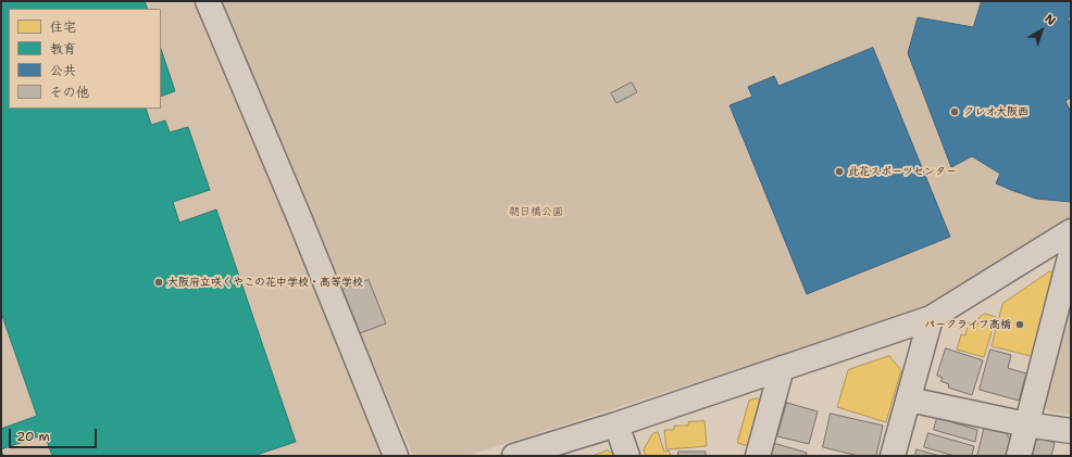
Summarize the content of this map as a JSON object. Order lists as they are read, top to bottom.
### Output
{
  "parks": ["朝日橋公園"],
  "places": [
    "クレオ大阪西",
    "此花スポーツセンター",
    "大阪府立咲くやこの花中学校・高等学校",
    "パークライフ高橋"
  ],
  "legend": [
    "住宅",
    "教育",
    "公共",
    "その他"
  ],
  "scale_bar": "20 m",
  "north": "top right"
}
